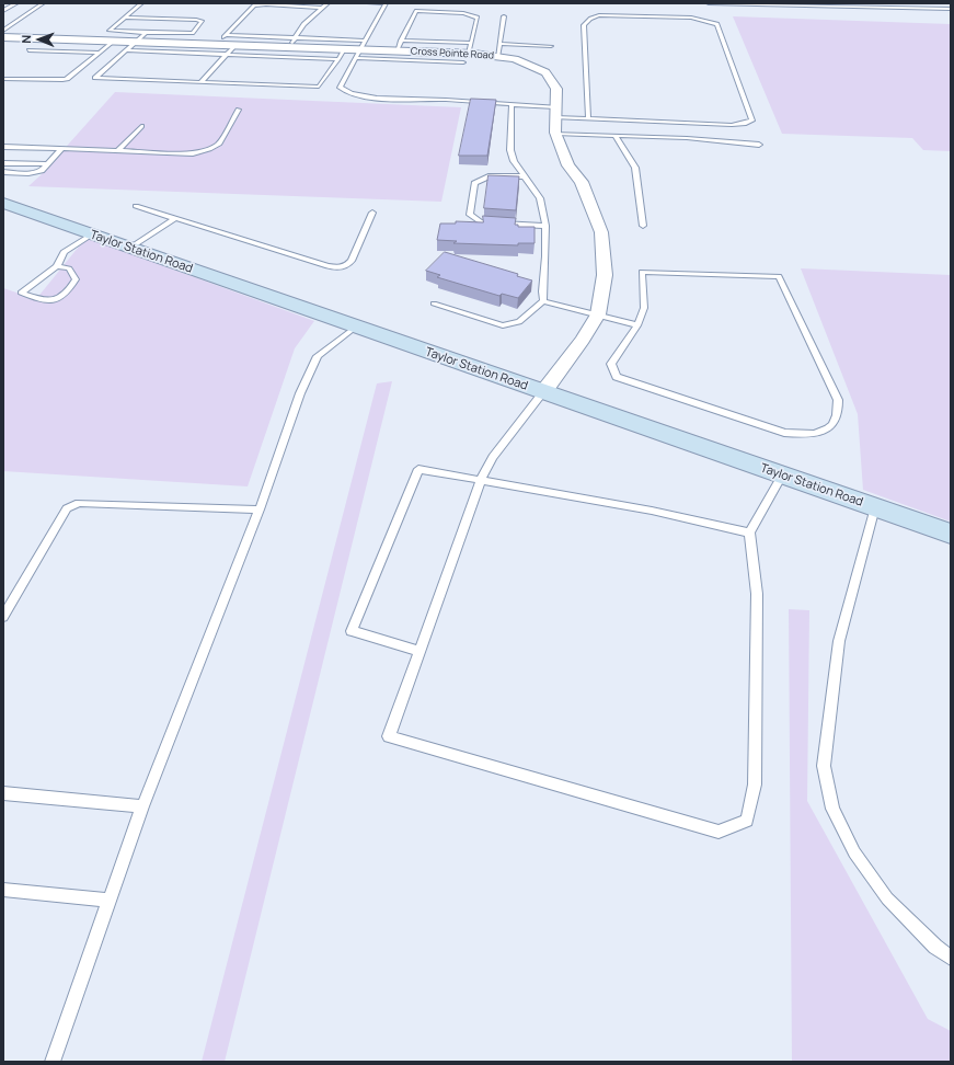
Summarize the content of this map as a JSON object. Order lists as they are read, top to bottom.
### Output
{
  "streets": {
    "main road": ["Taylor Station Road"],
    "street": ["Cross Pointe Road"]
  },
  "crossings": [
    ["Cross Pointe Road", "Taylor Station Road"]
  ],
  "north": "left"
}
